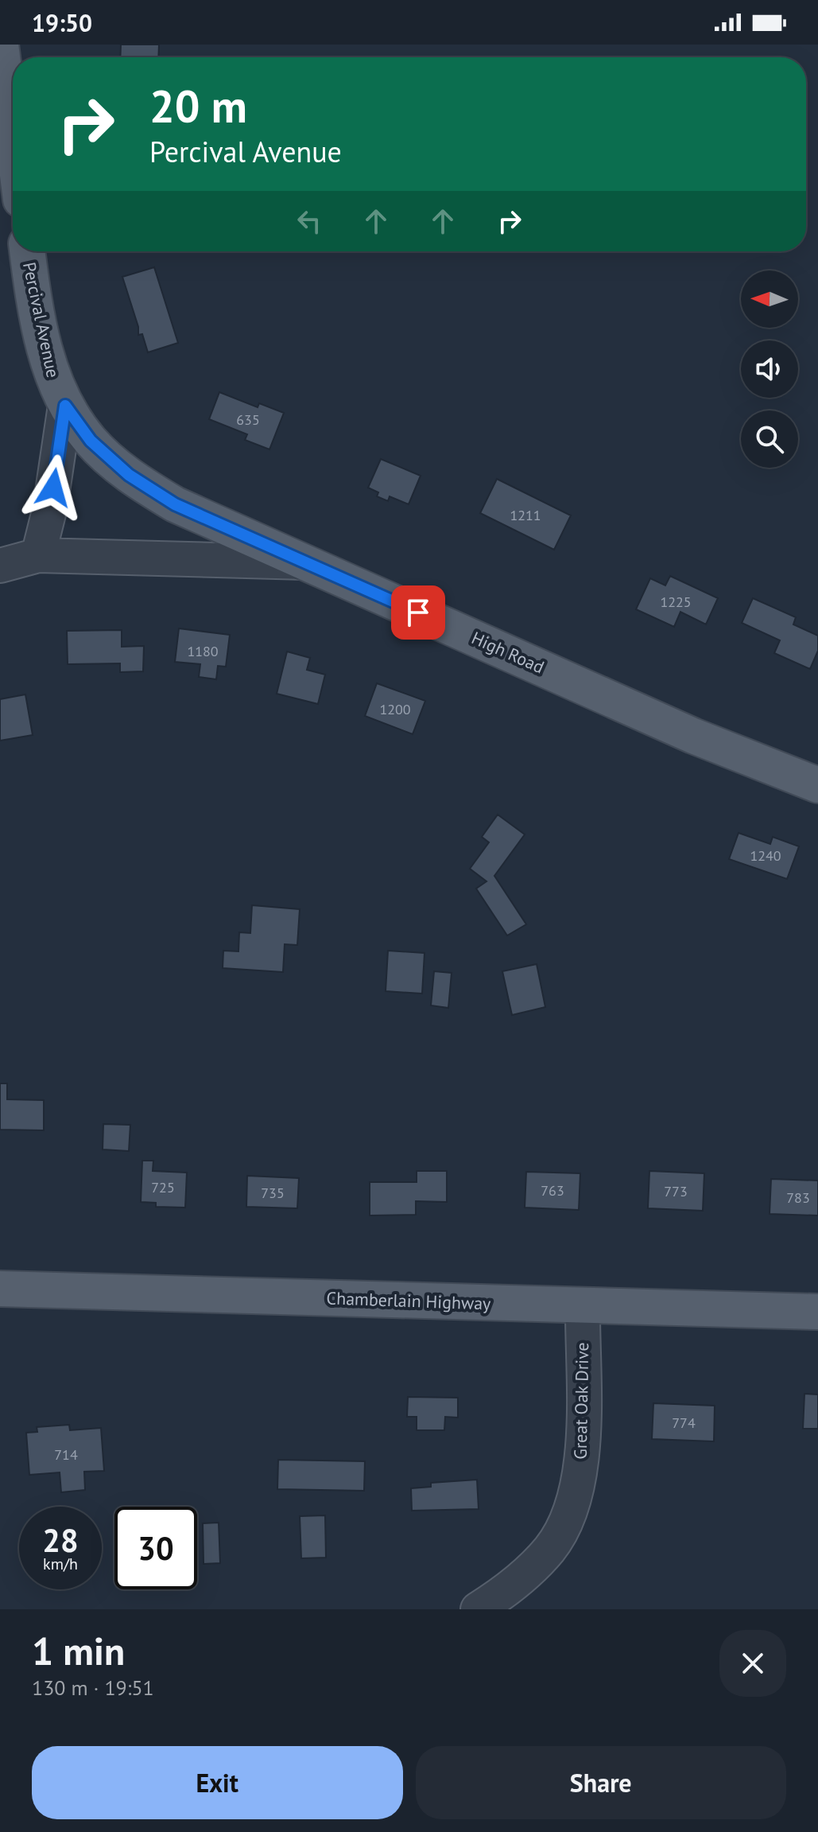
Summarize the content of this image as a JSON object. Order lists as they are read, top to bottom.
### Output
{
  "streets": {
    "main road": ["Percival Avenue", "High Road", "Chamberlain Highway"],
    "street": ["Great Oak Drive"]
  },
  "crossings": [
    ["Percival Avenue", "High Road"],
    ["Chamberlain Highway", "Great Oak Drive"]
  ],
  "house_numbers": [
    "635",
    "1211",
    "1225",
    "1180",
    "1200",
    "1240",
    "725",
    "763",
    "773",
    "735",
    "783",
    "774",
    "714"
  ],
  "north": "left",
  "page": {
    "status": "19:50",
    "turn": ["20 m", "Percival Avenue"],
    "speed": "28 km/h",
    "limit": "30",
    "heading": ["1 min", "130 m · 19:51"],
    "buttons": ["Exit", "Share"]
  }
}
